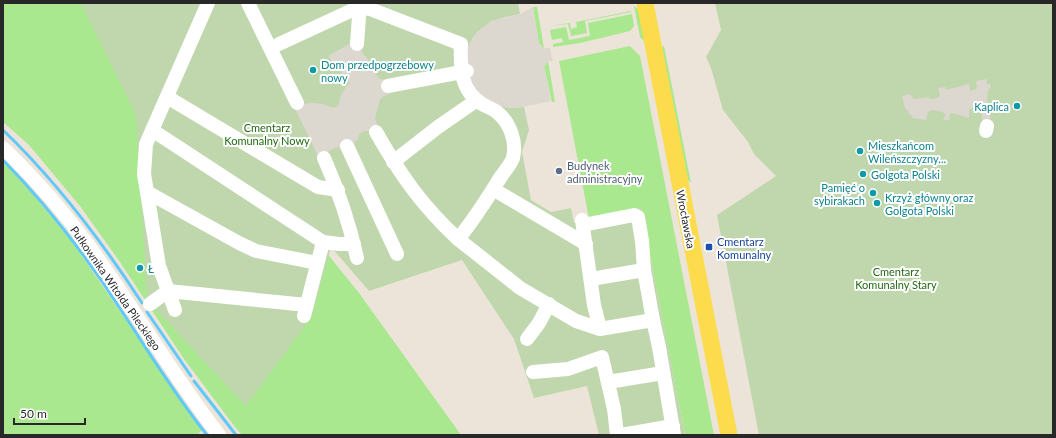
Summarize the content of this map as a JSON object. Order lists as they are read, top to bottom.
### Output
{
  "streets": {
    "main road": ["Wrocławska"],
    "street": ["Pułkownika Witolda Pileckiego"]
  },
  "parks": ["Cmentarz Komunalny Nowy", "Cmentarz Komunalny Stary"],
  "places": {
    "other": [
      "Dom przedpogrzebowy nowy",
      "Kaplica",
      "Mieszkańcom Wileńszczyzny...",
      "Budynek administracyjny",
      "Golgota Polski",
      "Pamięć o sybirakach",
      "Krzyż główny oraz Golgota Polski",
      "Ł"
    ],
    "transit": ["Cmentarz Komunalny"]
  },
  "scale_bar": "50 m"
}
